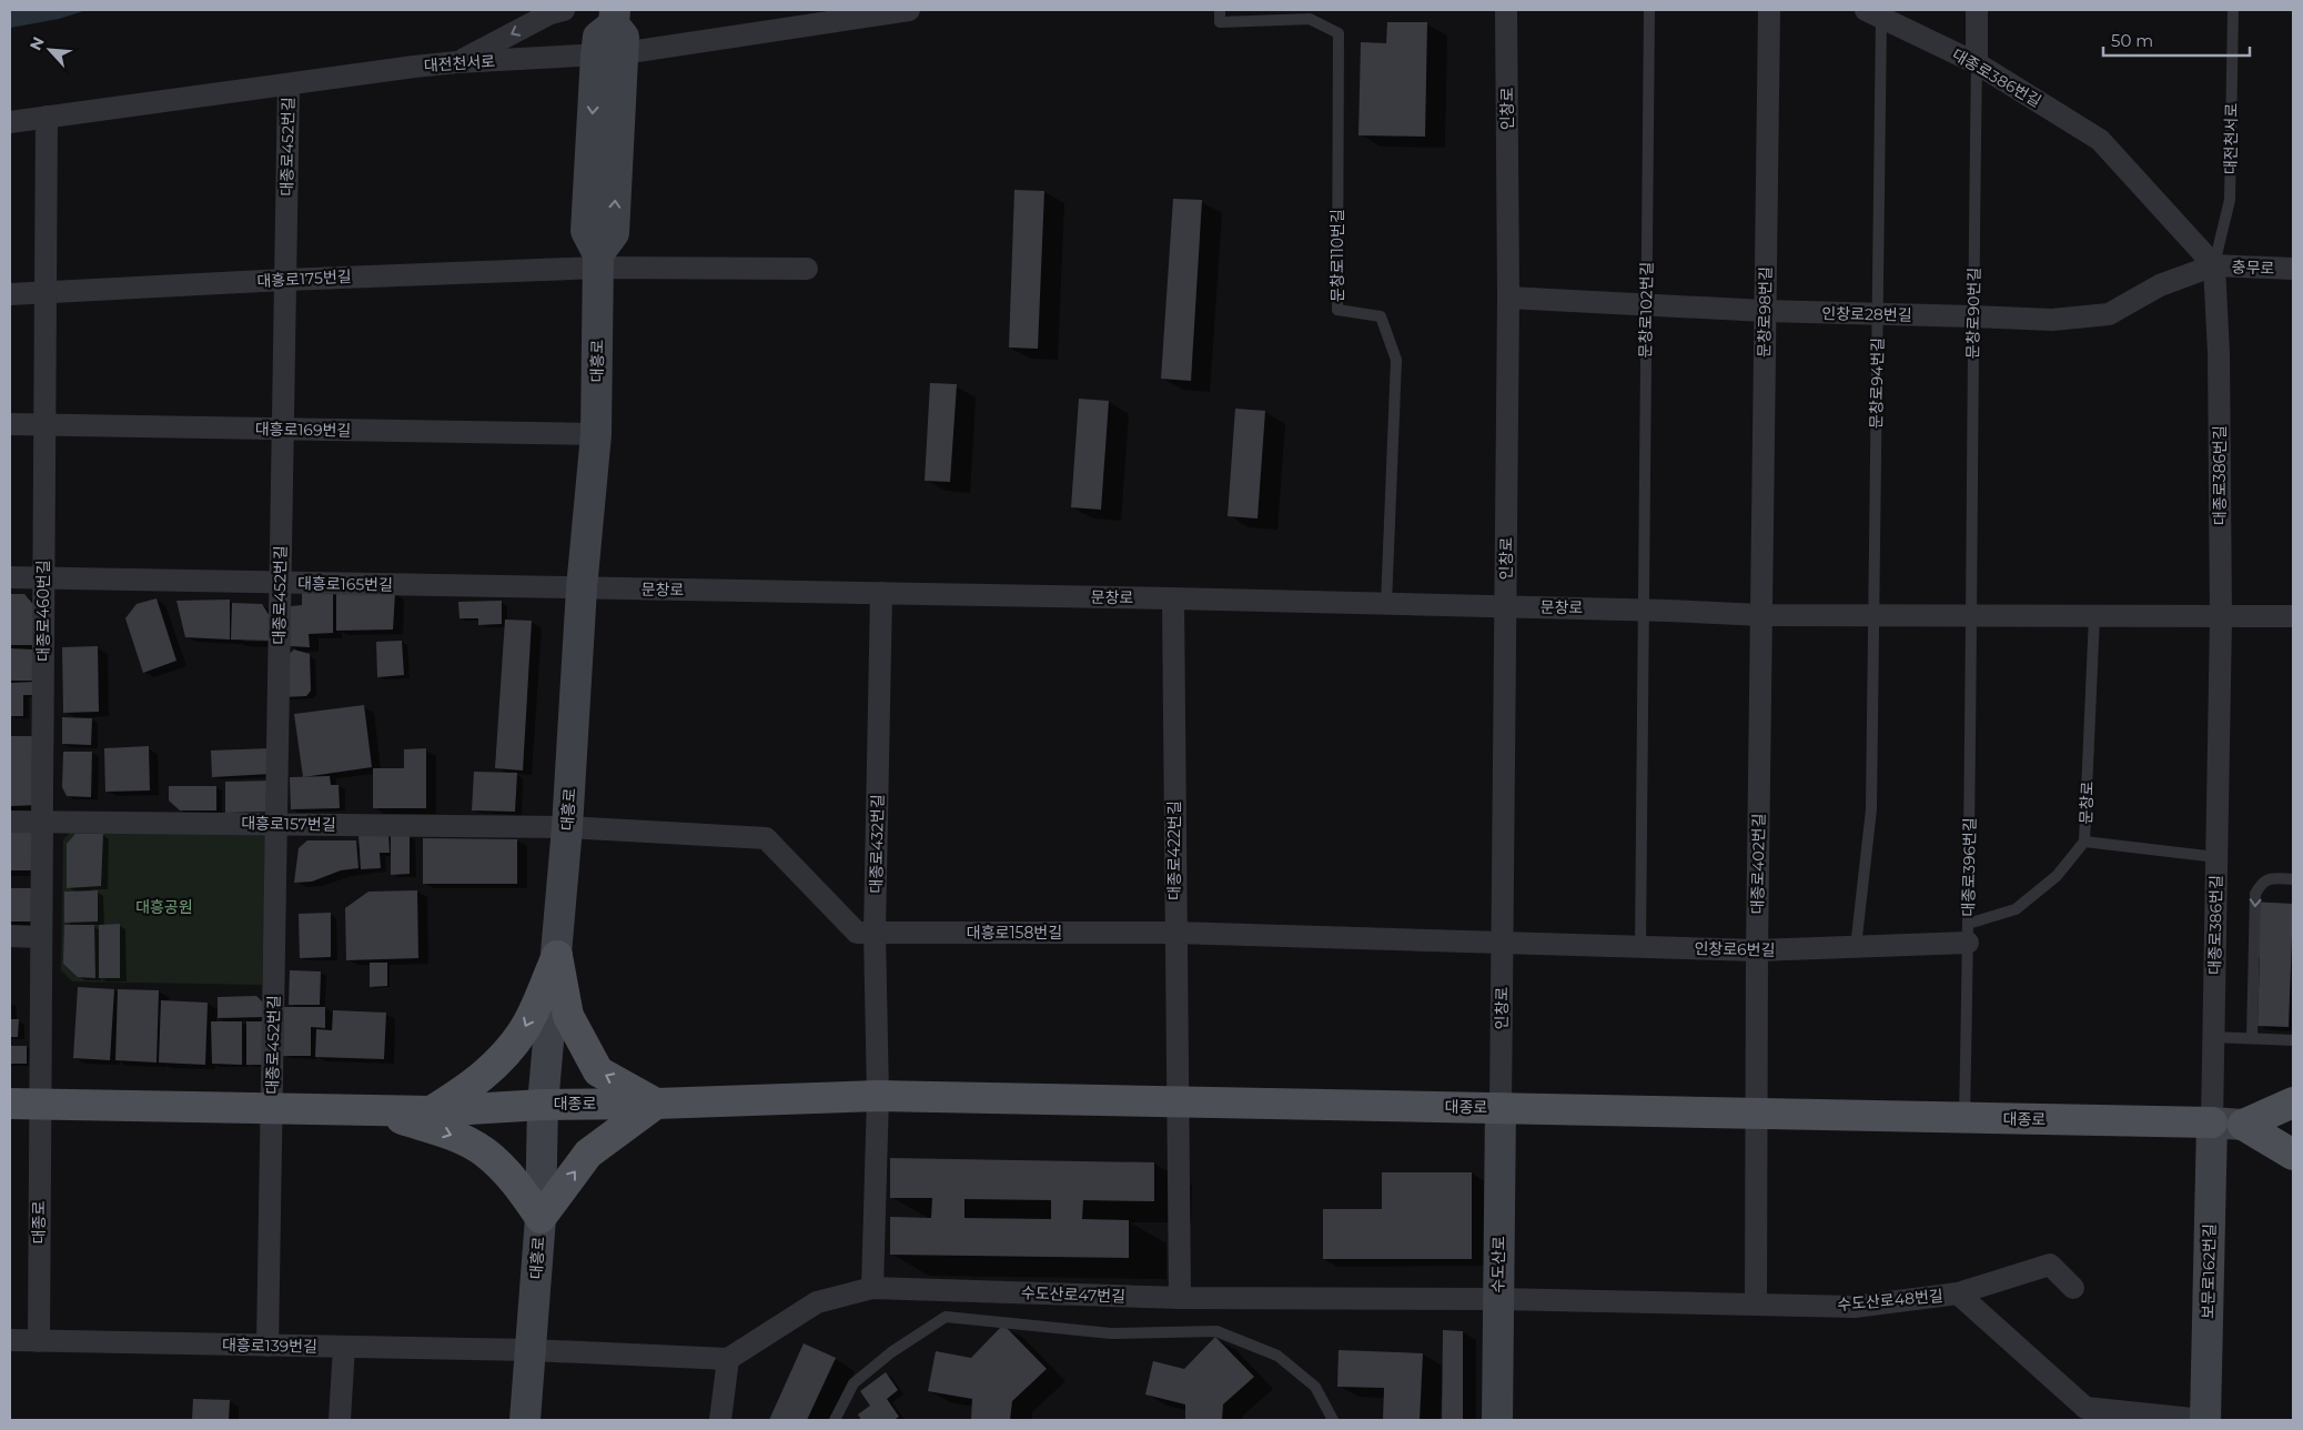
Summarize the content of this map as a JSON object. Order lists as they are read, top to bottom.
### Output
{
  "streets": {
    "main road": [
      "대흥로",
      "대종로",
      "수도산로",
      "보문로162번길"
    ],
    "street": [
      "대전천서로",
      "대종로386번길",
      "인창로",
      "대종로452번길",
      "충무로",
      "대흥로175번길",
      "문창로98번길",
      "문창로90번길",
      "인창로28번길",
      "대흥로169번길",
      "대흥로165번길",
      "문창로",
      "대종로460번길",
      "대흥로157번길",
      "대종로432번길",
      "대종로422번길",
      "대종로402번길",
      "대흥로158번길",
      "인창로6번길",
      "수도산로47번길",
      "수도산로48번길",
      "대흥로139번길"
    ],
    "lane": [
      "문창로110번길",
      "문창로102번길",
      "문창로94번길",
      "대종로396번길"
    ]
  },
  "crossings": [
    ["대전천서로", "대종로386번길"],
    ["대전천서로", "대종로452번길"],
    ["대전천서로", "충무로"],
    ["대전천서로", "인창로28번길"],
    ["대전천서로", "대종로460번길"],
    ["대종로386번길", "충무로"],
    ["대종로386번길", "문창로90번길"],
    ["대종로386번길", "인창로28번길"],
    ["대종로386번길", "문창로94번길"],
    ["대종로386번길", "문창로"],
    ["대종로386번길", "대종로"],
    ["대종로386번길", "보문로162번길"],
    ["인창로", "인창로28번길"],
    ["인창로", "문창로"],
    ["인창로", "대흥로158번길"],
    ["인창로", "인창로6번길"],
    ["인창로", "대종로"],
    ["인창로", "수도산로"],
    ["대종로452번길", "대흥로175번길"],
    ["대종로452번길", "대흥로169번길"],
    ["대종로452번길", "대흥로165번길"],
    ["대종로452번길", "대흥로157번길"],
    ["대종로452번길", "대종로"],
    ["문창로110번길", "문창로"],
    ["충무로", "인창로28번길"],
    ["대흥로175번길", "대흥로"],
    ["대흥로175번길", "대종로460번길"],
    ["문창로102번길", "인창로28번길"],
    ["문창로102번길", "문창로"],
    ["문창로98번길", "인창로28번길"],
    ["문창로98번길", "문창로"],
    ["문창로98번길", "대종로402번길"],
    ["문창로90번길", "인창로28번길"],
    ["문창로90번길", "문창로"],
    ["문창로90번길", "대종로396번길"],
    ["인창로28번길", "문창로94번길"],
    ["대흥로", "대흥로169번길"],
    ["대흥로", "대흥로165번길"],
    ["대흥로", "문창로"],
    ["대흥로", "대흥로157번길"],
    ["대흥로", "대흥로158번길"],
    ["대흥로", "대종로"],
    ["대흥로", "대흥로139번길"],
    ["문창로94번길", "문창로"],
    ["대흥로169번길", "대종로460번길"],
    ["대흥로165번길", "문창로"],
    ["대흥로165번길", "대종로460번길"],
    ["문창로", "대종로432번길"],
    ["문창로", "대종로422번길"],
    ["문창로", "대종로402번길"],
    ["문창로", "대종로396번길"],
    ["문창로", "인창로6번길"],
    ["대종로460번길", "대흥로157번길"],
    ["대종로460번길", "대종로"],
    ["대흥로157번길", "대흥로158번길"],
    ["대종로432번길", "대흥로158번길"],
    ["대종로432번길", "대종로"],
    ["대종로422번길", "대흥로158번길"],
    ["대종로422번길", "대종로"],
    ["대종로402번길", "인창로6번길"],
    ["대종로402번길", "대종로"],
    ["대종로396번길", "인창로6번길"],
    ["대종로396번길", "대종로"],
    ["대흥로158번길", "인창로6번길"],
    ["대종로", "수도산로"],
    ["대종로", "보문로162번길"],
    ["대종로", "대흥로139번길"],
    ["수도산로", "수도산로47번길"],
    ["수도산로", "수도산로48번길"],
    ["보문로162번길", "수도산로48번길"],
    ["수도산로47번길", "수도산로48번길"]
  ],
  "parks": ["대흥공원"],
  "scale_bar": "50 m",
  "north": "top left"
}
